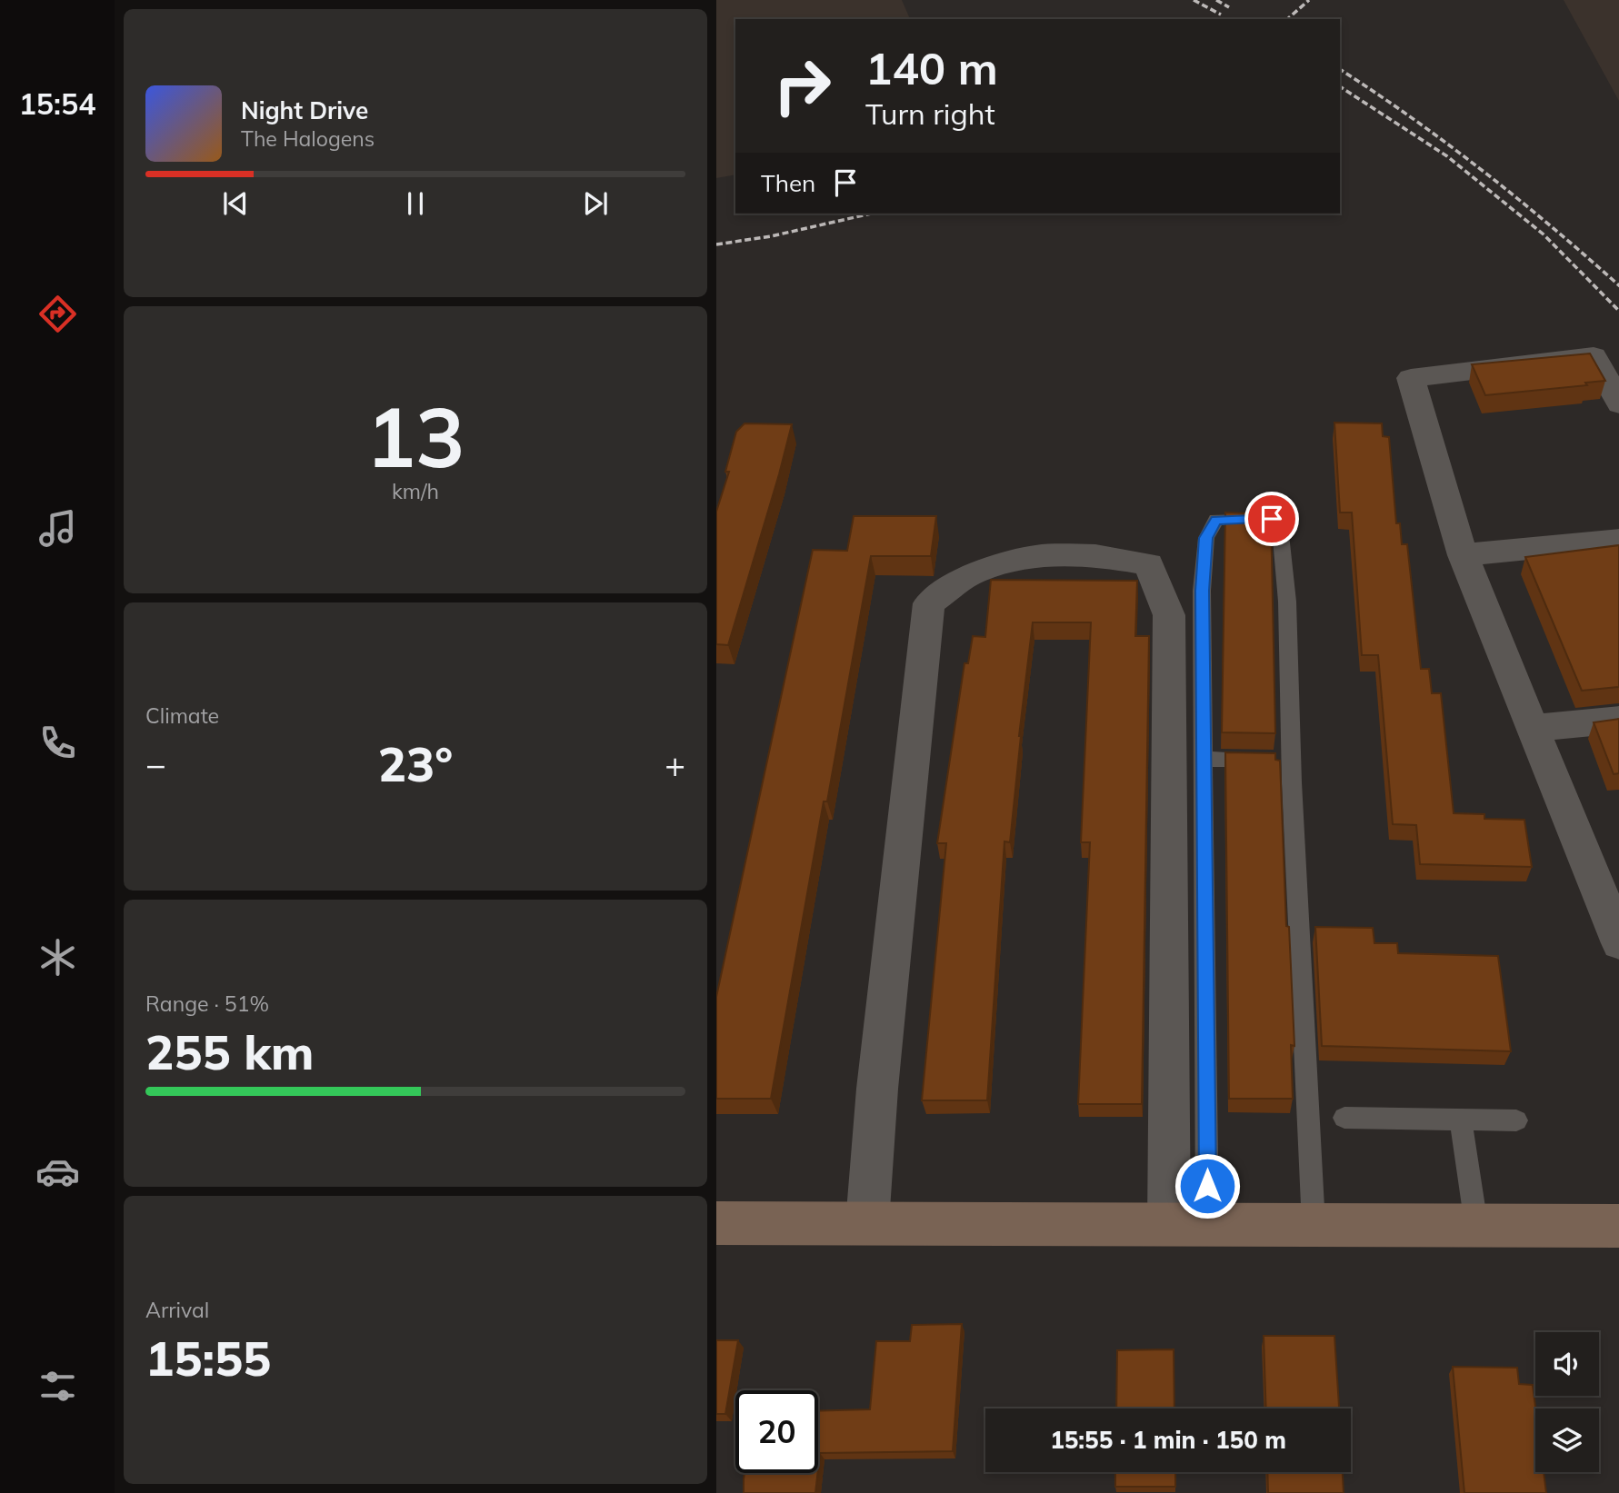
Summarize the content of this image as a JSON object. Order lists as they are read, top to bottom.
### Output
{
  "page": {
    "tabs": "15:54",
    "turn": ["140 m", "Turn right"],
    "song": ["Night Drive", "The Halogens"],
    "then": "Then",
    "tile": [
      ["13", "km/h"],
      "Climate",
      ["Range · 51%", "255 km"],
      ["Arrival", "15:55"]
    ],
    "heat": ["−", "23°", "+"],
    "limit": "20",
    "trip": "15:55 · 1 min · 150 m"
  }
}
